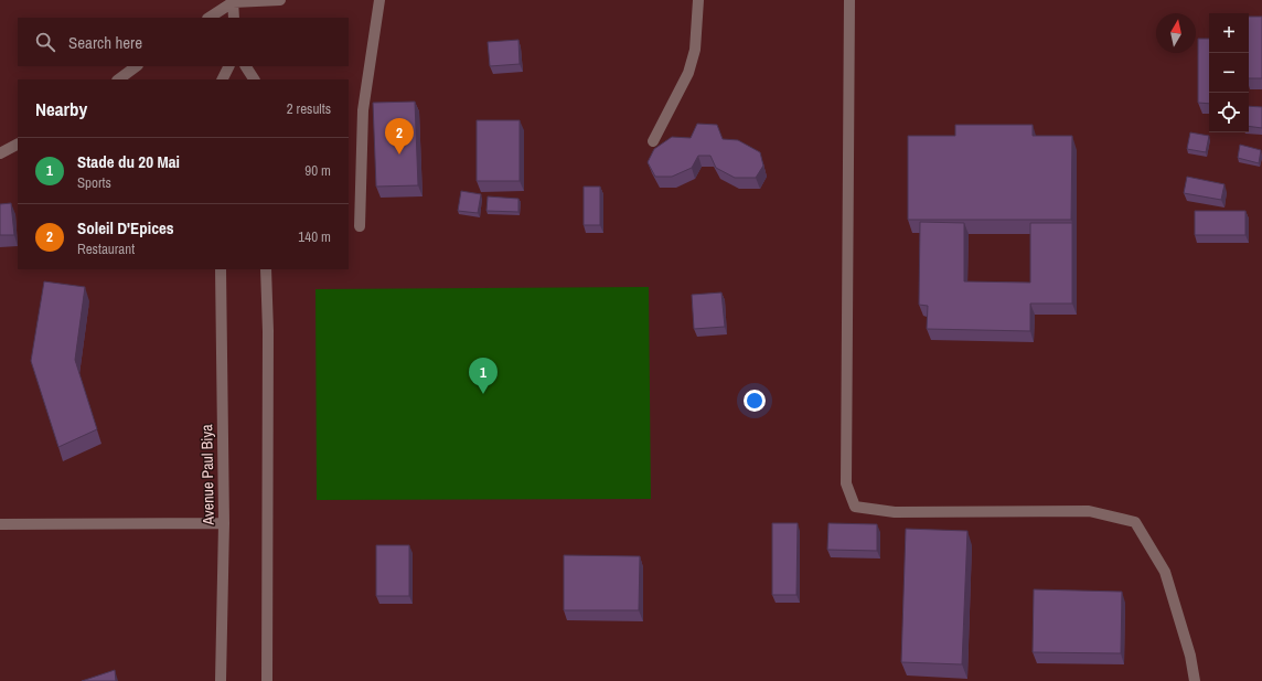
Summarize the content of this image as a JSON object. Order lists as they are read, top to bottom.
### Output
{
  "streets": {
    "street": ["Avenue Paul Biya"]
  },
  "north": "top",
  "page": {
    "map_buttons": ["+", "−"],
    "search": "Search here",
    "heading": ["Nearby", "2 results"],
    "pins": ["2", "1"],
    "list": [
      {
        "mark": "1",
        "name": "Stade du 20 Mai",
        "note": "Sports",
        "value": "90 m"
      },
      {
        "mark": "2",
        "name": "Soleil D'Epices",
        "note": "Restaurant",
        "value": "140 m"
      }
    ]
  }
}
